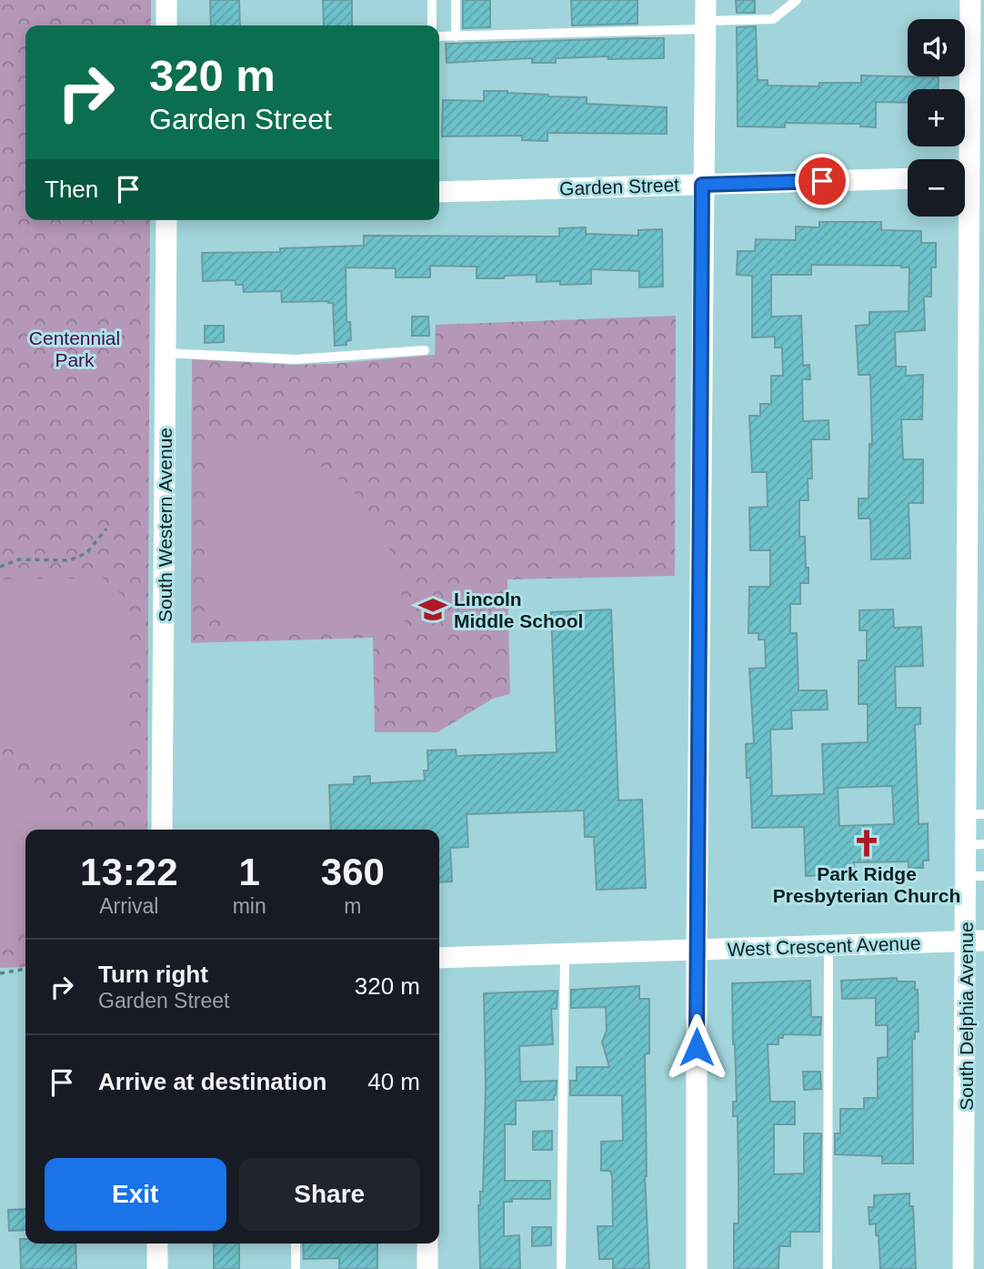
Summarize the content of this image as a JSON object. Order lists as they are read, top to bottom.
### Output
{
  "streets": {
    "street": [
      "Garden Street",
      "South Western Avenue",
      "West Crescent Avenue",
      "South Delphia Avenue"
    ]
  },
  "crossings": [
    ["West Crescent Avenue", "South Delphia Avenue"]
  ],
  "parks": ["Centennial Park"],
  "places": {
    "school or university": ["Lincoln Middle School"],
    "church": ["Park Ridge Presbyterian Church"]
  },
  "page": {
    "map_buttons": ["+", "−"],
    "turn": ["320 m", "Garden Street"],
    "then": "Then",
    "eta": [
      "13:22",
      "Arrival",
      "1",
      "min",
      "360",
      "m"
    ],
    "list": [
      {
        "name": "Turn right",
        "note": "Garden Street",
        "value": "320 m"
      },
      {
        "name": "Arrive at destination",
        "value": "40 m"
      }
    ],
    "buttons": ["Exit", "Share"]
  }
}
